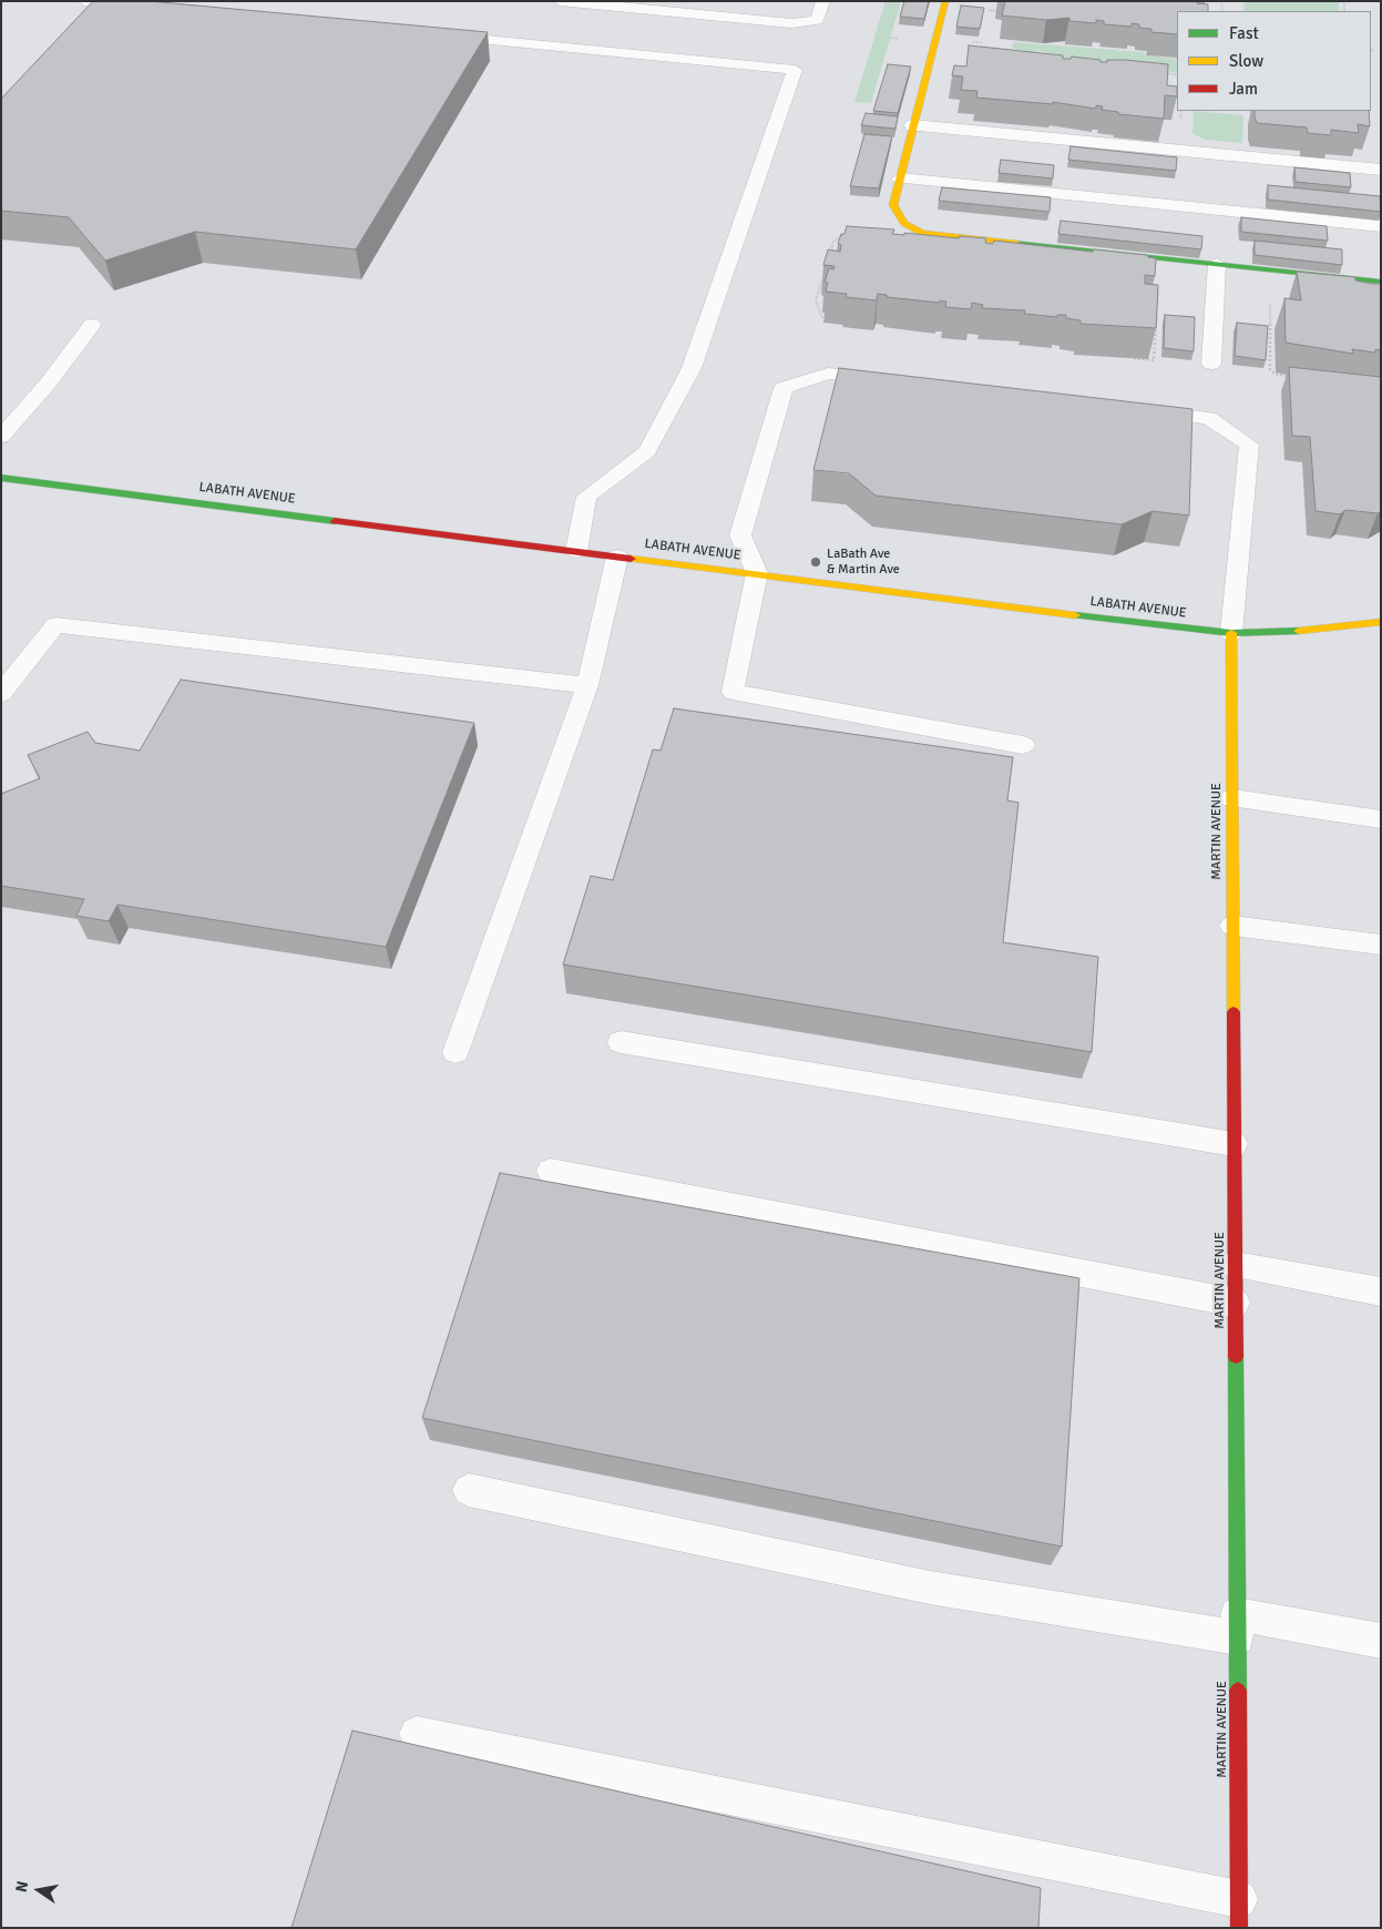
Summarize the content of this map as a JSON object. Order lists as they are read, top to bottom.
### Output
{
  "streets": {
    "street": ["LABATH AVENUE", "MARTIN AVENUE"]
  },
  "crossings": [
    ["LABATH AVENUE", "MARTIN AVENUE"]
  ],
  "places": ["LaBath Ave & Martin Ave"],
  "legend": ["Fast", "Slow", "Jam"],
  "north": "left"
}
